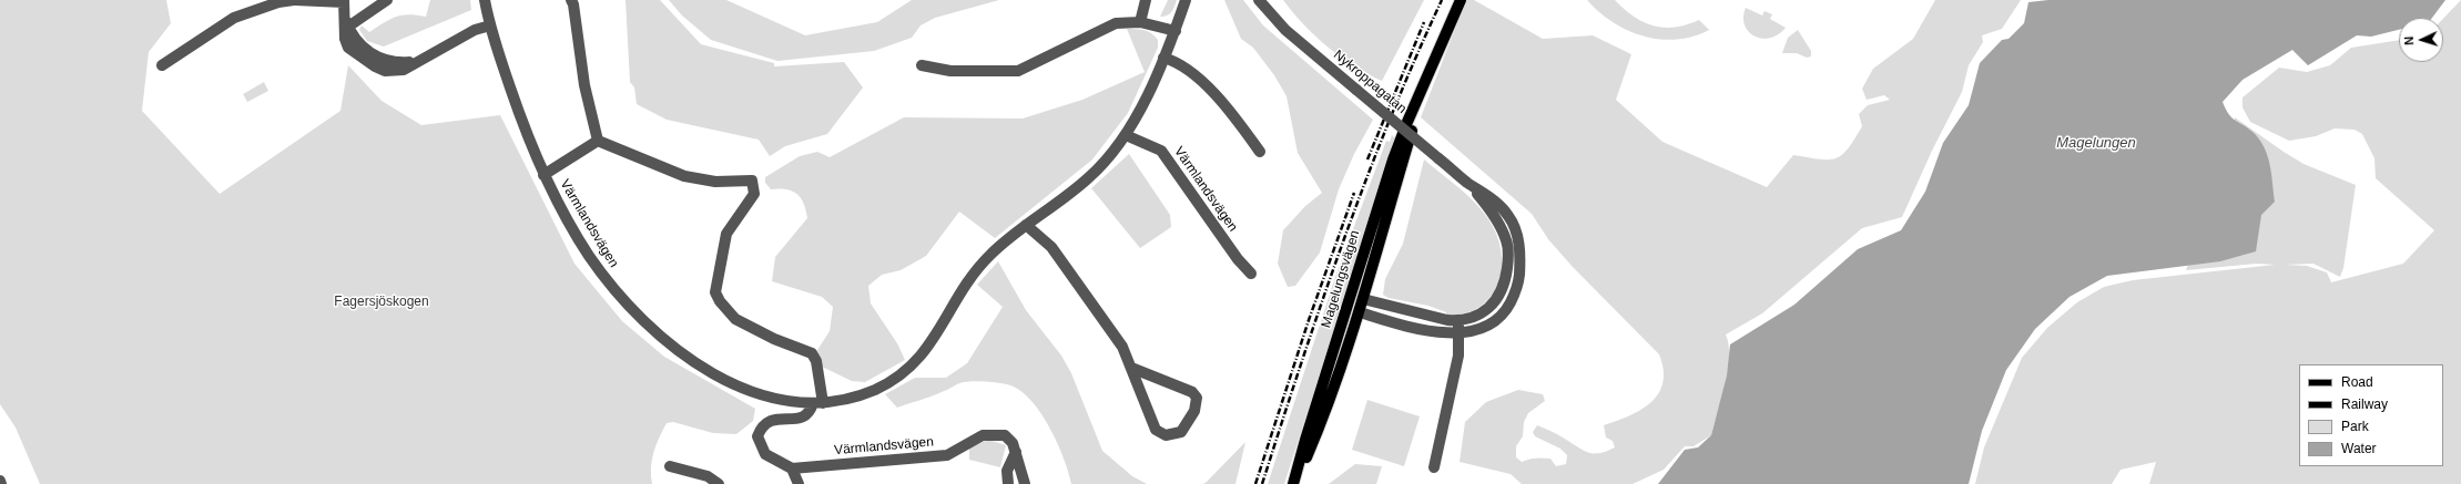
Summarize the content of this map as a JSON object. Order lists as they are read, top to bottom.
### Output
{
  "streets": {
    "main road": ["Magelungsvägen"],
    "street": ["Nykroppagatan", "Värmlandsvägen"]
  },
  "crossings": [
    ["Nykroppagatan", "Magelungsvägen"]
  ],
  "water": ["Magelungen"],
  "parks": ["Fagersjöskogen"],
  "legend": [
    "Road",
    "Railway",
    "Park",
    "Water"
  ],
  "north": "left"
}
